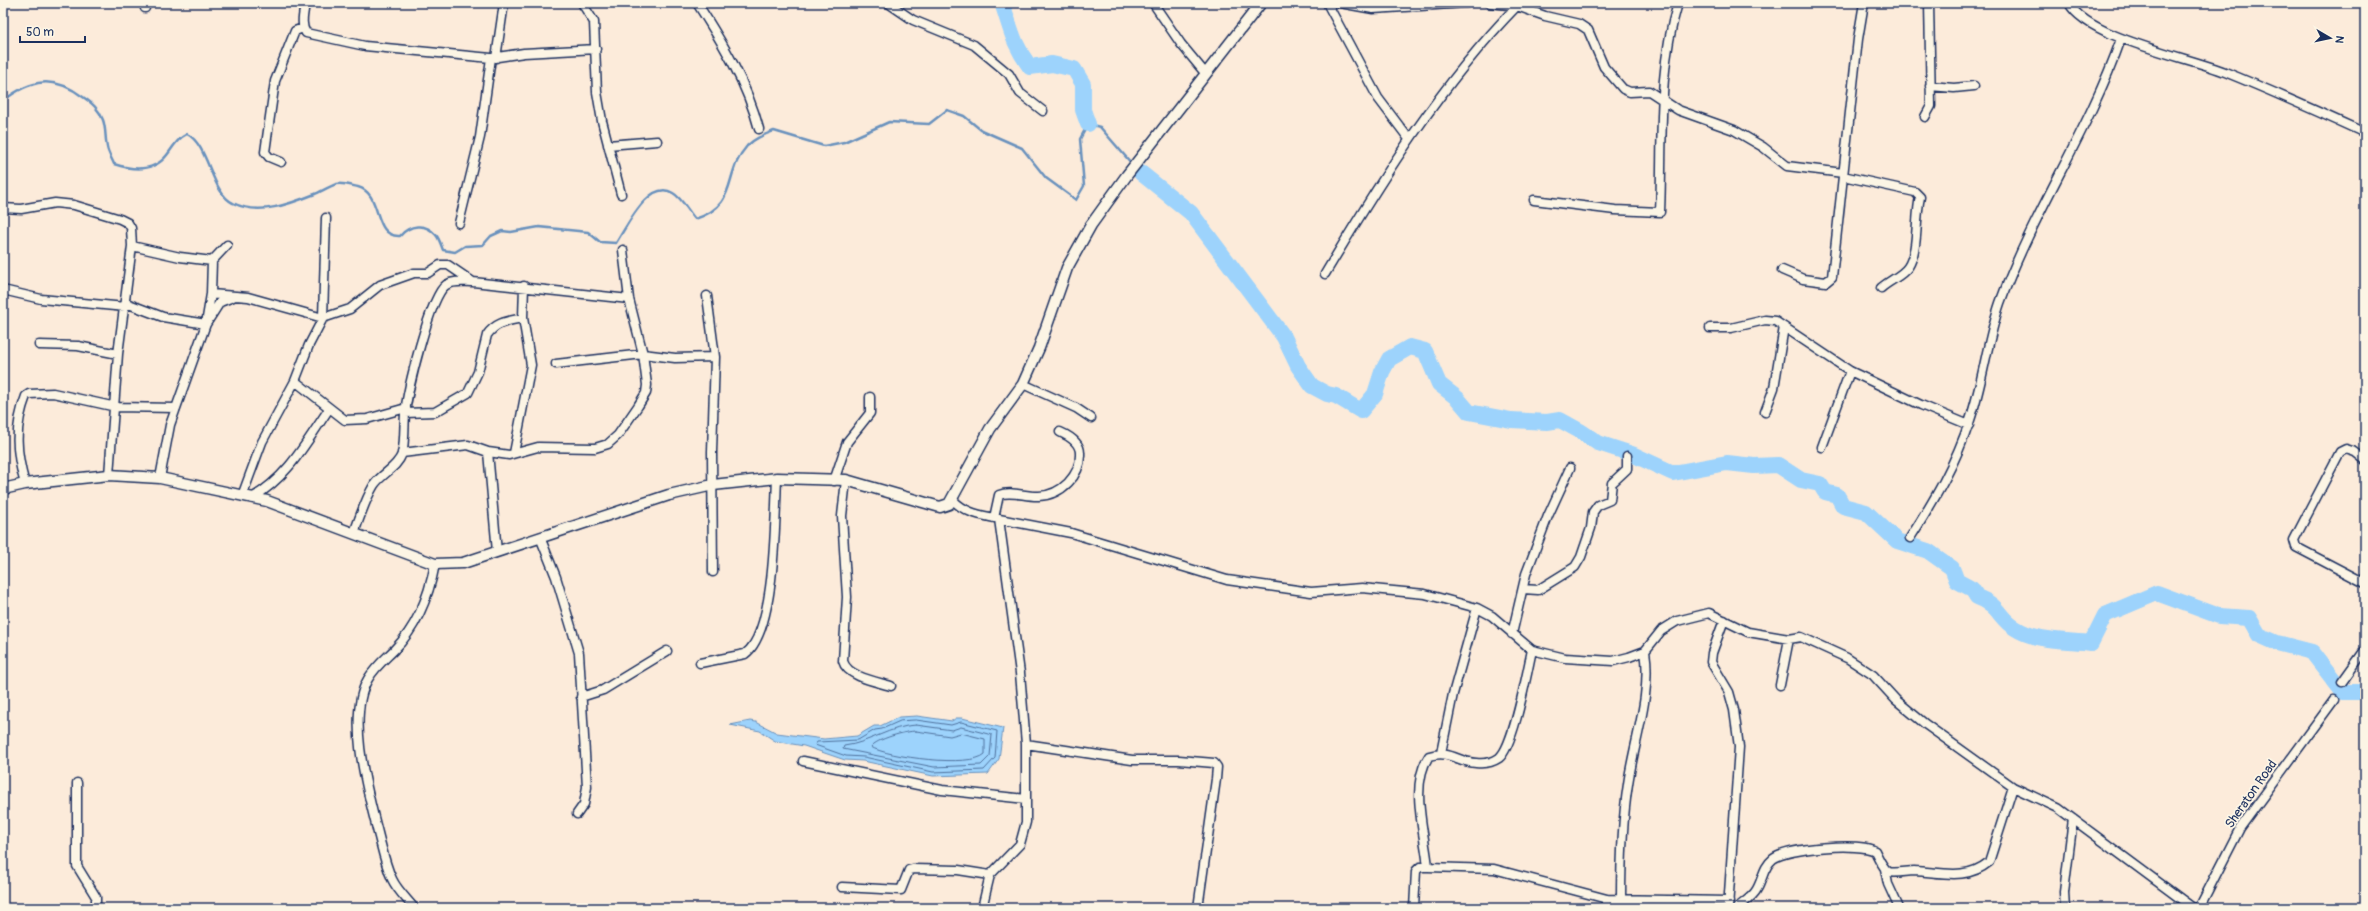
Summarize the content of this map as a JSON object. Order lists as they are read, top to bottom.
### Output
{
  "streets": {
    "street": ["Sheraton Road"]
  },
  "scale_bar": "50 m",
  "north": "right"
}
